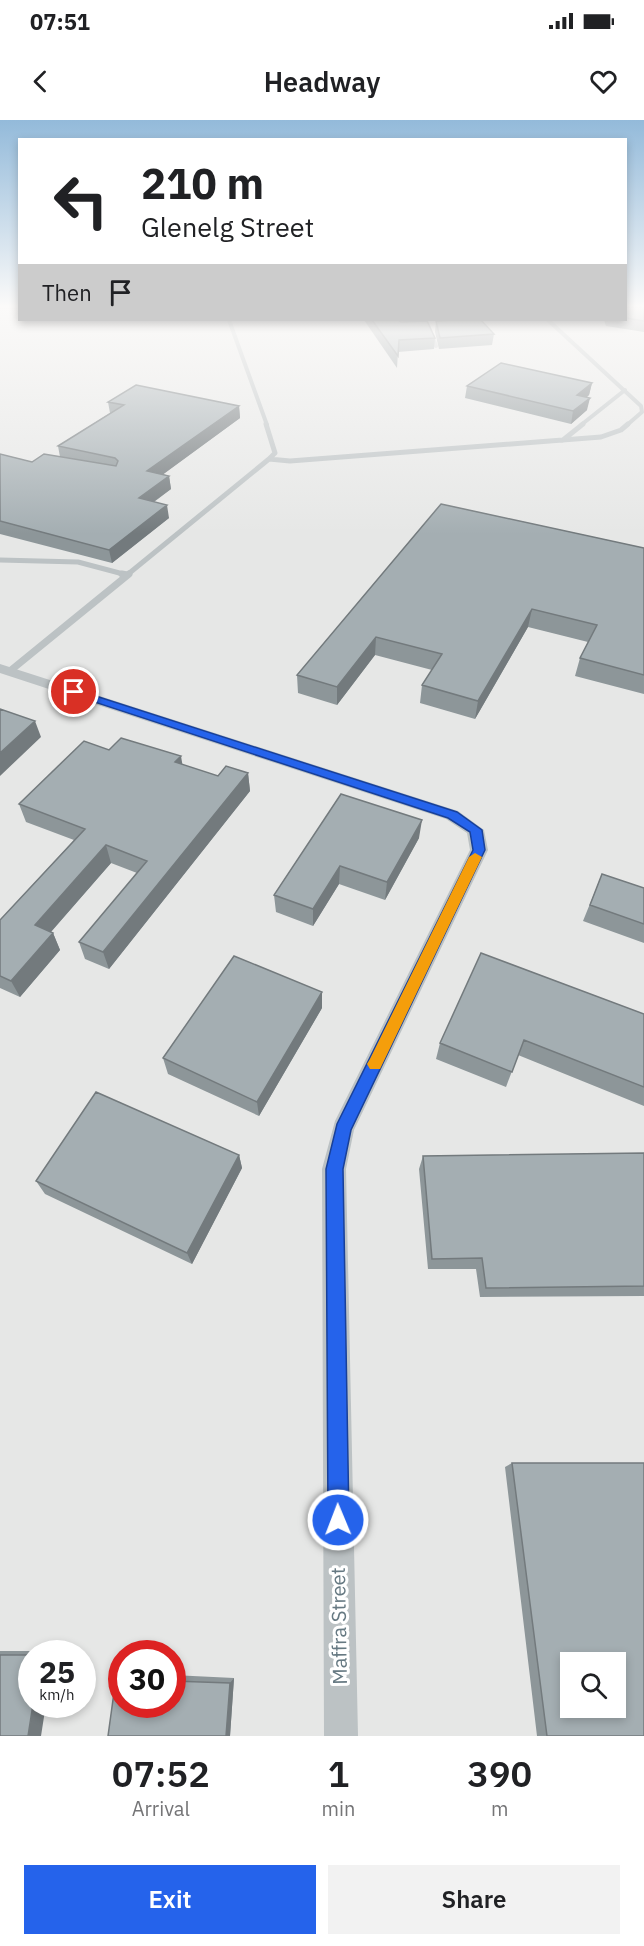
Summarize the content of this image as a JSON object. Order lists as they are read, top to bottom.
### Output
{
  "streets": {
    "street": ["Maffra Street"]
  },
  "page": {
    "status": "07:51",
    "header": "Headway",
    "turn": ["210 m", "Glenelg Street"],
    "then": "Then",
    "speed": "25 km/h",
    "limit": "30",
    "eta": [
      "07:52",
      "Arrival",
      "1",
      "min",
      "390",
      "m"
    ],
    "buttons": ["Exit", "Share"]
  }
}
